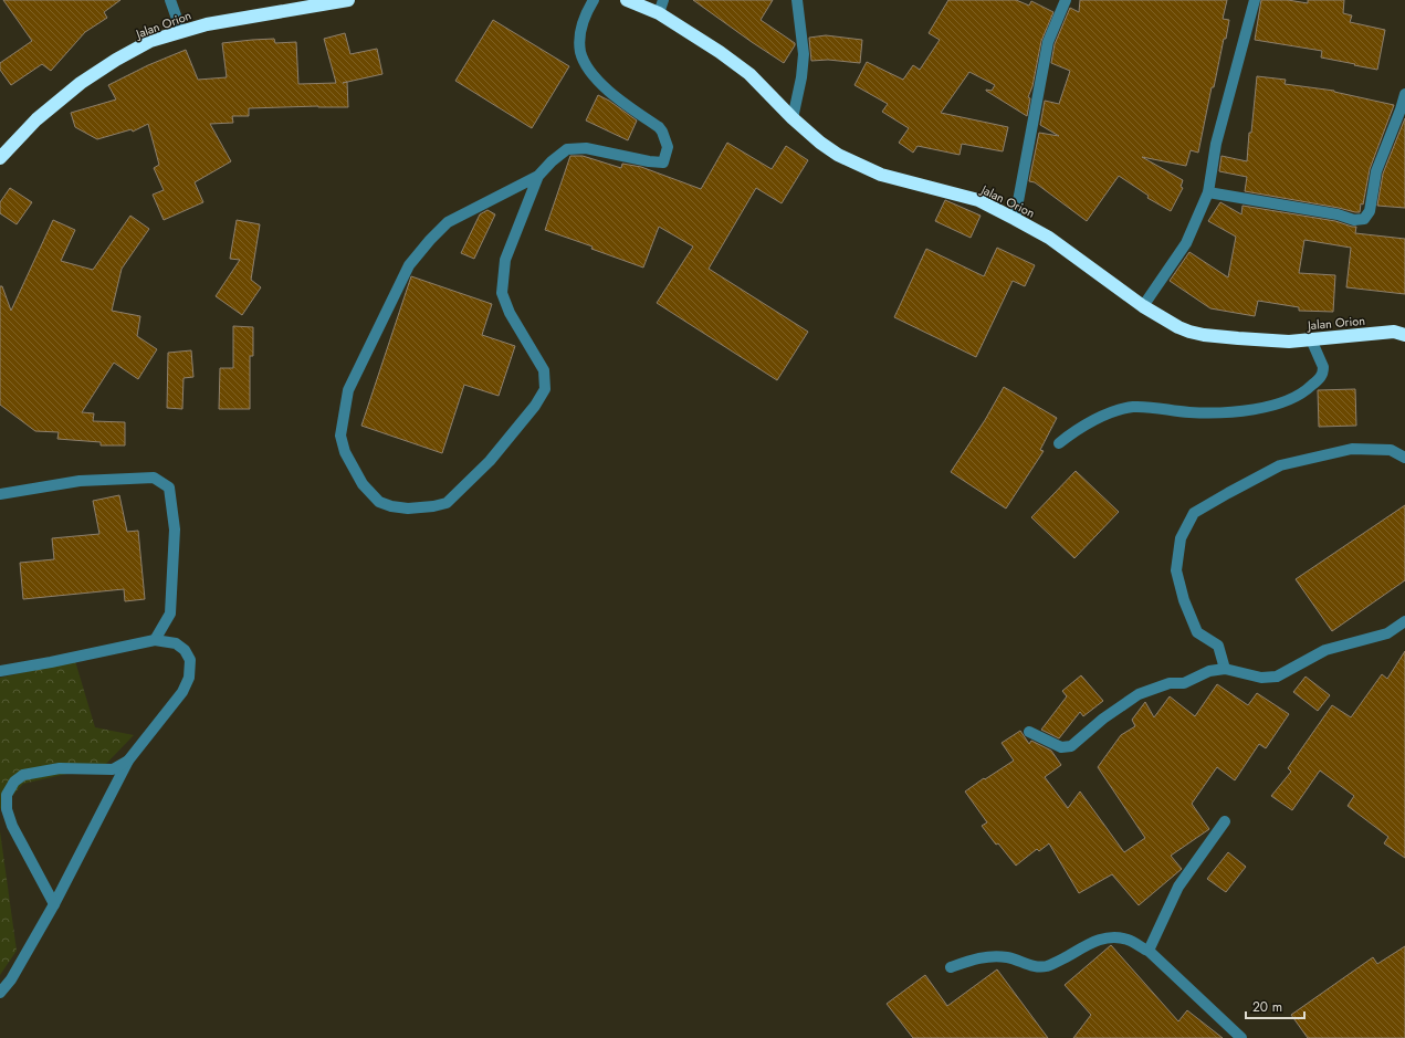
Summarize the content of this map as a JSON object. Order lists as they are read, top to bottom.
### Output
{
  "streets": {
    "highway": ["Jalan Orion"]
  },
  "scale_bar": "20 m"
}
